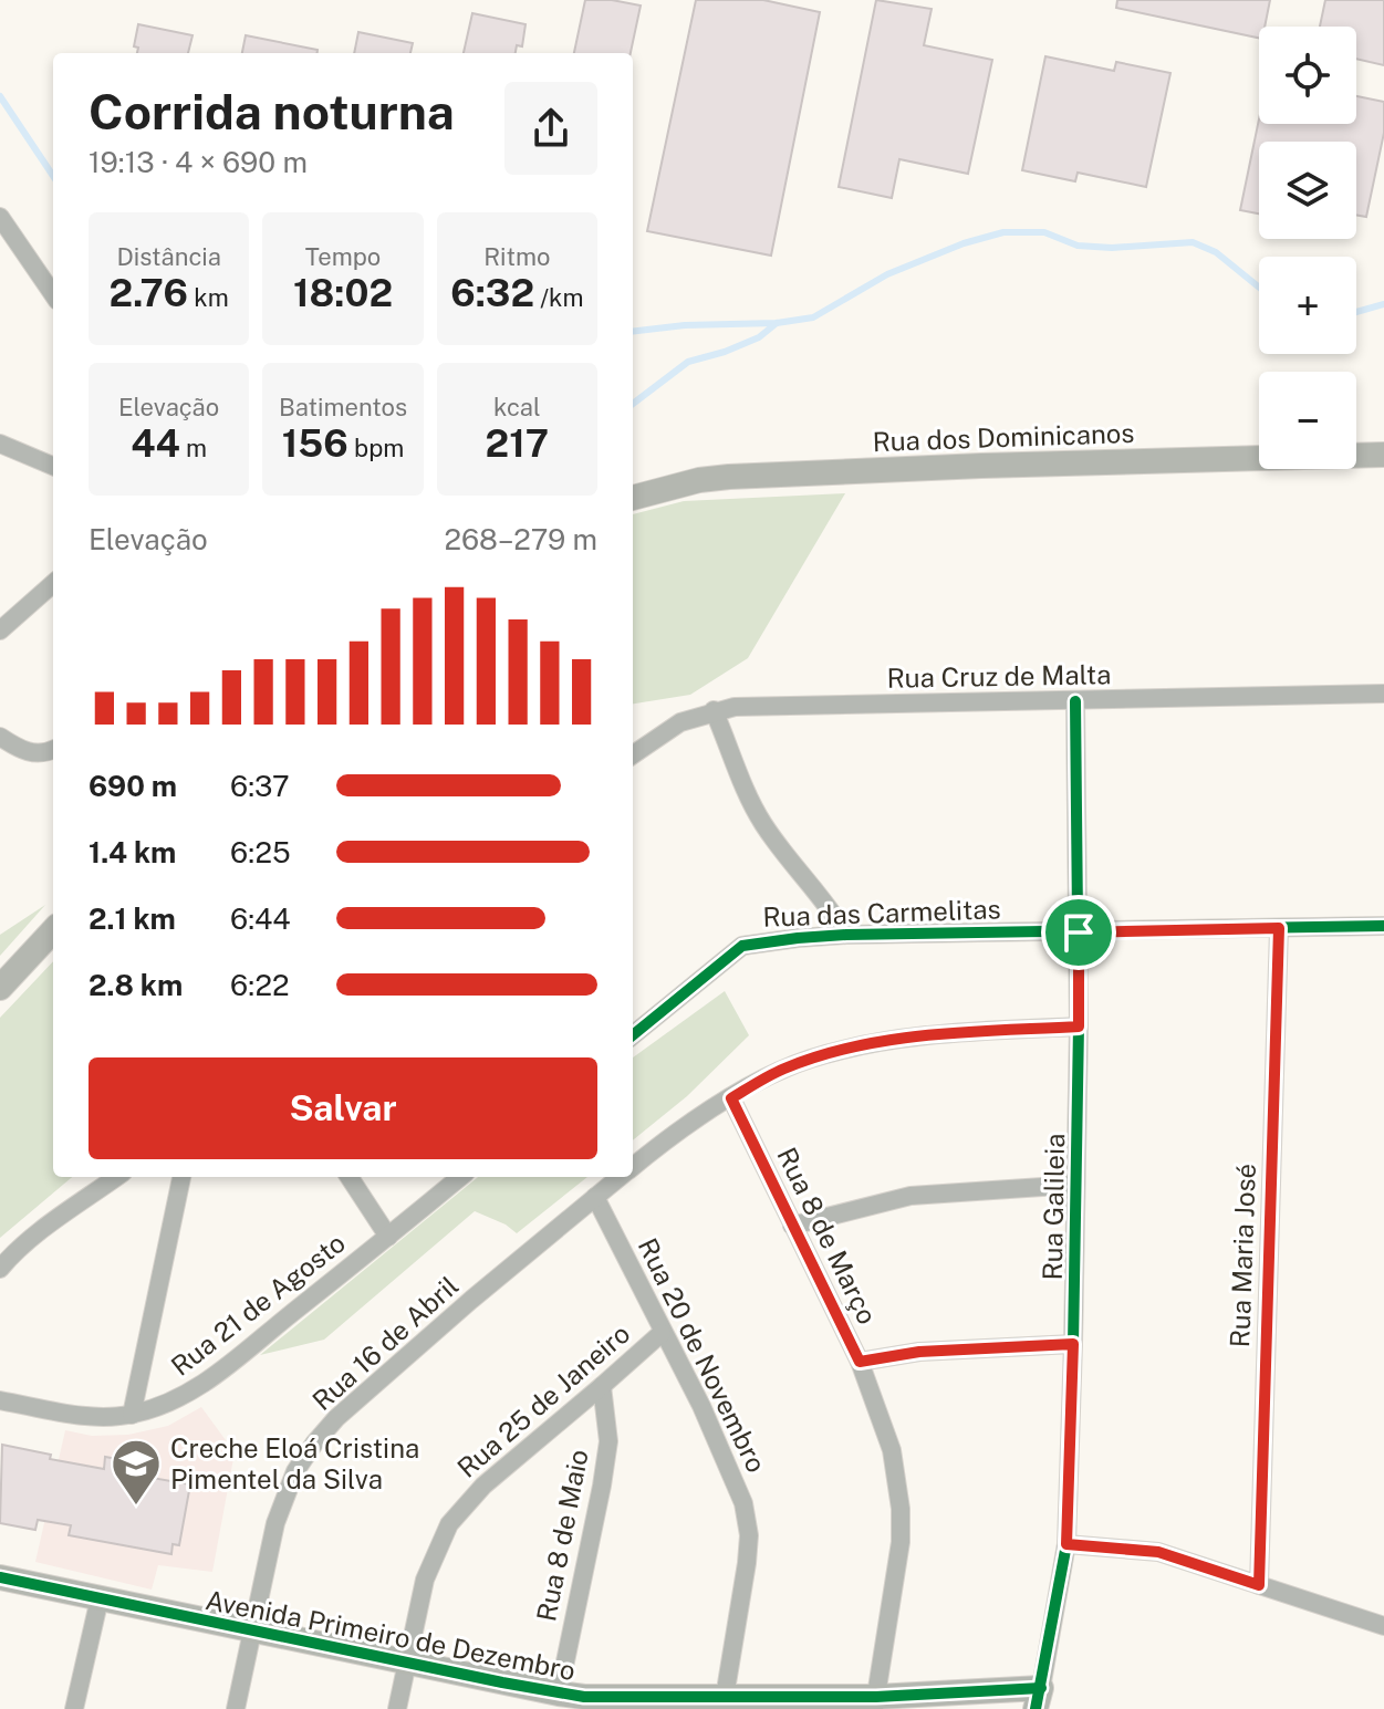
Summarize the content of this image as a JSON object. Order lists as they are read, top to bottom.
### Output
{
  "streets": {
    "street": [
      "Rua dos Dominicanos",
      "Rua Cruz de Malta",
      "Rua das Carmelitas",
      "Rua Galileia",
      "Rua 8 de Março",
      "Rua Maria José",
      "Rua 21 de Agosto",
      "Rua 16 de Abril",
      "Rua 20 de Novembro",
      "Rua 25 de Janeiro",
      "Rua 8 de Maio",
      "Avenida Primeiro de Dezembro"
    ]
  },
  "crossings": [
    ["Rua Cruz de Malta", "Rua Galileia"],
    ["Rua das Carmelitas", "Rua Galileia"],
    ["Rua das Carmelitas", "Rua Maria José"],
    ["Rua Galileia", "Rua 16 de Abril"],
    ["Rua Galileia", "Avenida Primeiro de Dezembro"],
    ["Rua 8 de Março", "Rua 16 de Abril"],
    ["Rua 8 de Março", "Avenida Primeiro de Dezembro"],
    ["Rua 16 de Abril", "Rua 20 de Novembro"],
    ["Rua 16 de Abril", "Avenida Primeiro de Dezembro"],
    ["Rua 20 de Novembro", "Rua 25 de Janeiro"],
    ["Rua 20 de Novembro", "Avenida Primeiro de Dezembro"],
    ["Rua 25 de Janeiro", "Rua 8 de Maio"],
    ["Rua 25 de Janeiro", "Avenida Primeiro de Dezembro"],
    ["Rua 8 de Maio", "Avenida Primeiro de Dezembro"]
  ],
  "places": {
    "school or university": ["Creche Eloá Cristina Pimentel da Silva"]
  },
  "page": {
    "map_buttons": ["+", "−"],
    "heading": ["Corrida noturna", "19:13 · 4 × 690 m"],
    "stats": [
      ["Distância", "2.76 km"],
      ["Tempo", "18:02"],
      ["Ritmo", "6:32 /km"],
      ["Elevação", "44 m"],
      ["Batimentos", "156 bpm"],
      ["kcal", "217"]
    ],
    "chart": ["Elevação", "268–279 m"],
    "list": [
      {
        "name": "690 m",
        "note": "6:37"
      },
      {
        "name": "1.4 km",
        "note": "6:25"
      },
      {
        "name": "2.1 km",
        "note": "6:44"
      },
      {
        "name": "2.8 km",
        "note": "6:22"
      }
    ],
    "buttons": "Salvar"
  }
}
